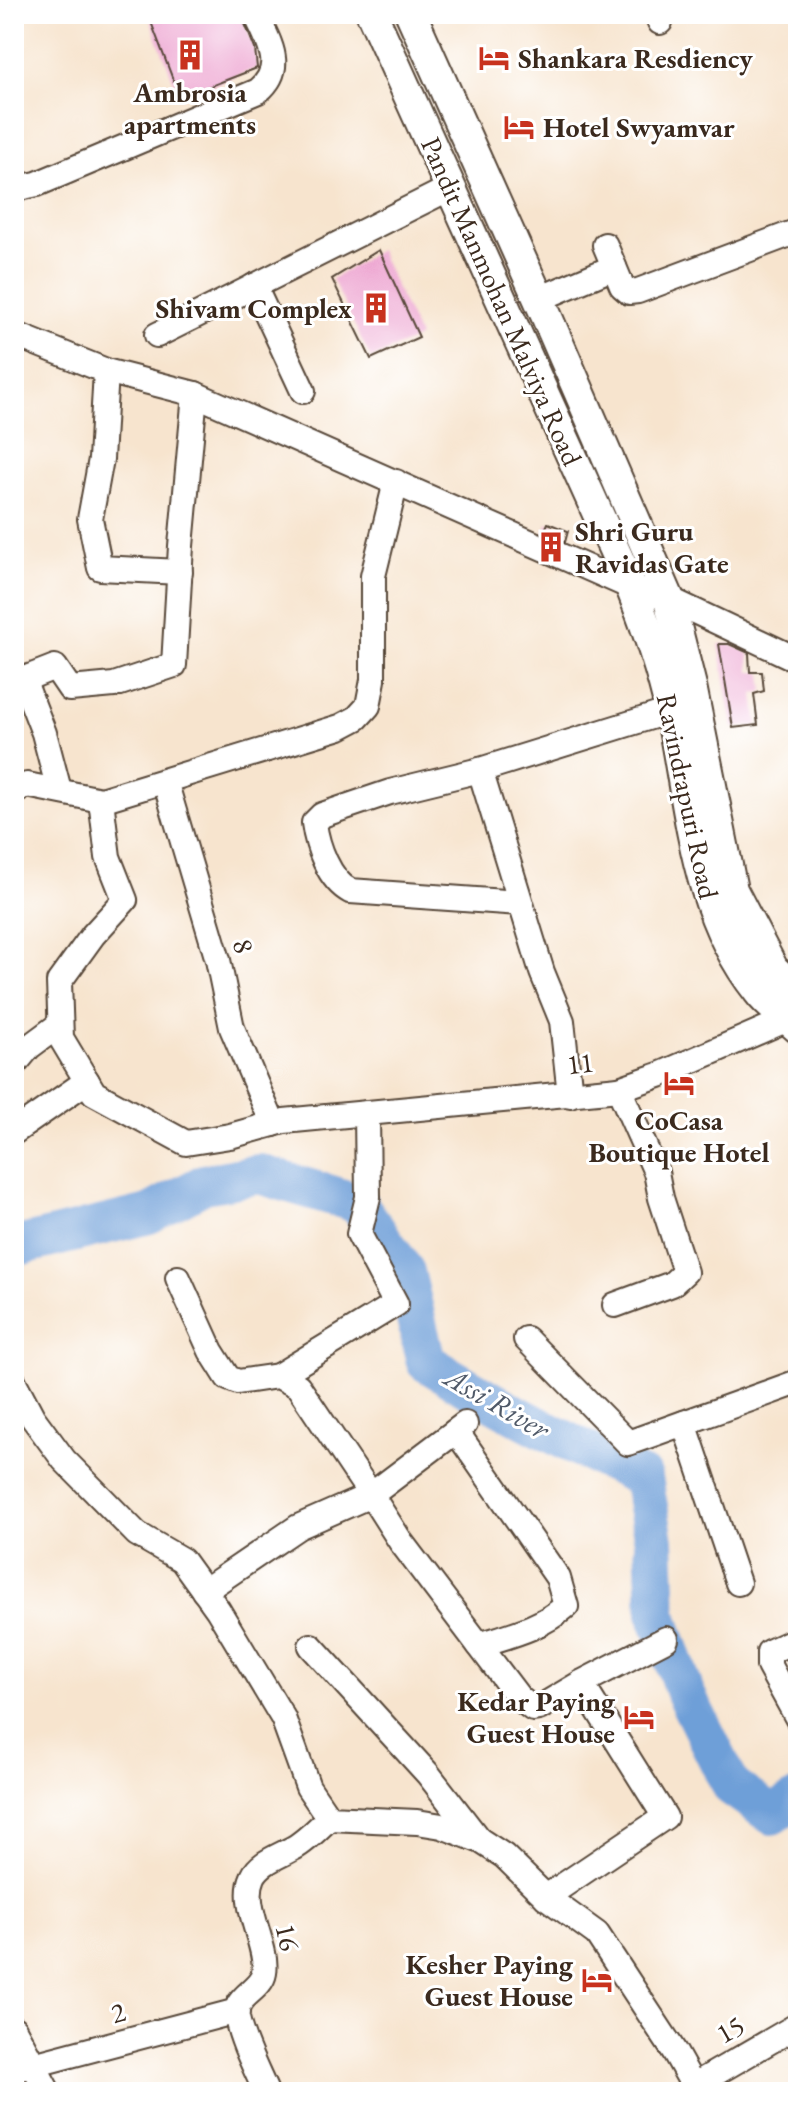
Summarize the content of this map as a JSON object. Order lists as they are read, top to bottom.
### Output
{
  "streets": {
    "main road": ["Pandit Manmohan Malviya Road", "Ravindrapuri Road"],
    "street": [
      "8",
      "11",
      "16",
      "2",
      "15"
    ]
  },
  "crossings": [
    ["Pandit Manmohan Malviya Road", "Ravindrapuri Road"],
    ["Ravindrapuri Road", "11"],
    ["8", "11"],
    ["16", "2"]
  ],
  "water": ["Assi River"],
  "places": {
    "building": ["Ambrosia apartments", "Shivam Complex", "Shri Guru Ravidas Gate"],
    "hotel": [
      "Shankara Resdiency",
      "Hotel Swyamvar",
      "CoCasa Boutique Hotel",
      "Kedar Paying Guest House",
      "Kesher Paying Guest House"
    ]
  }
}
